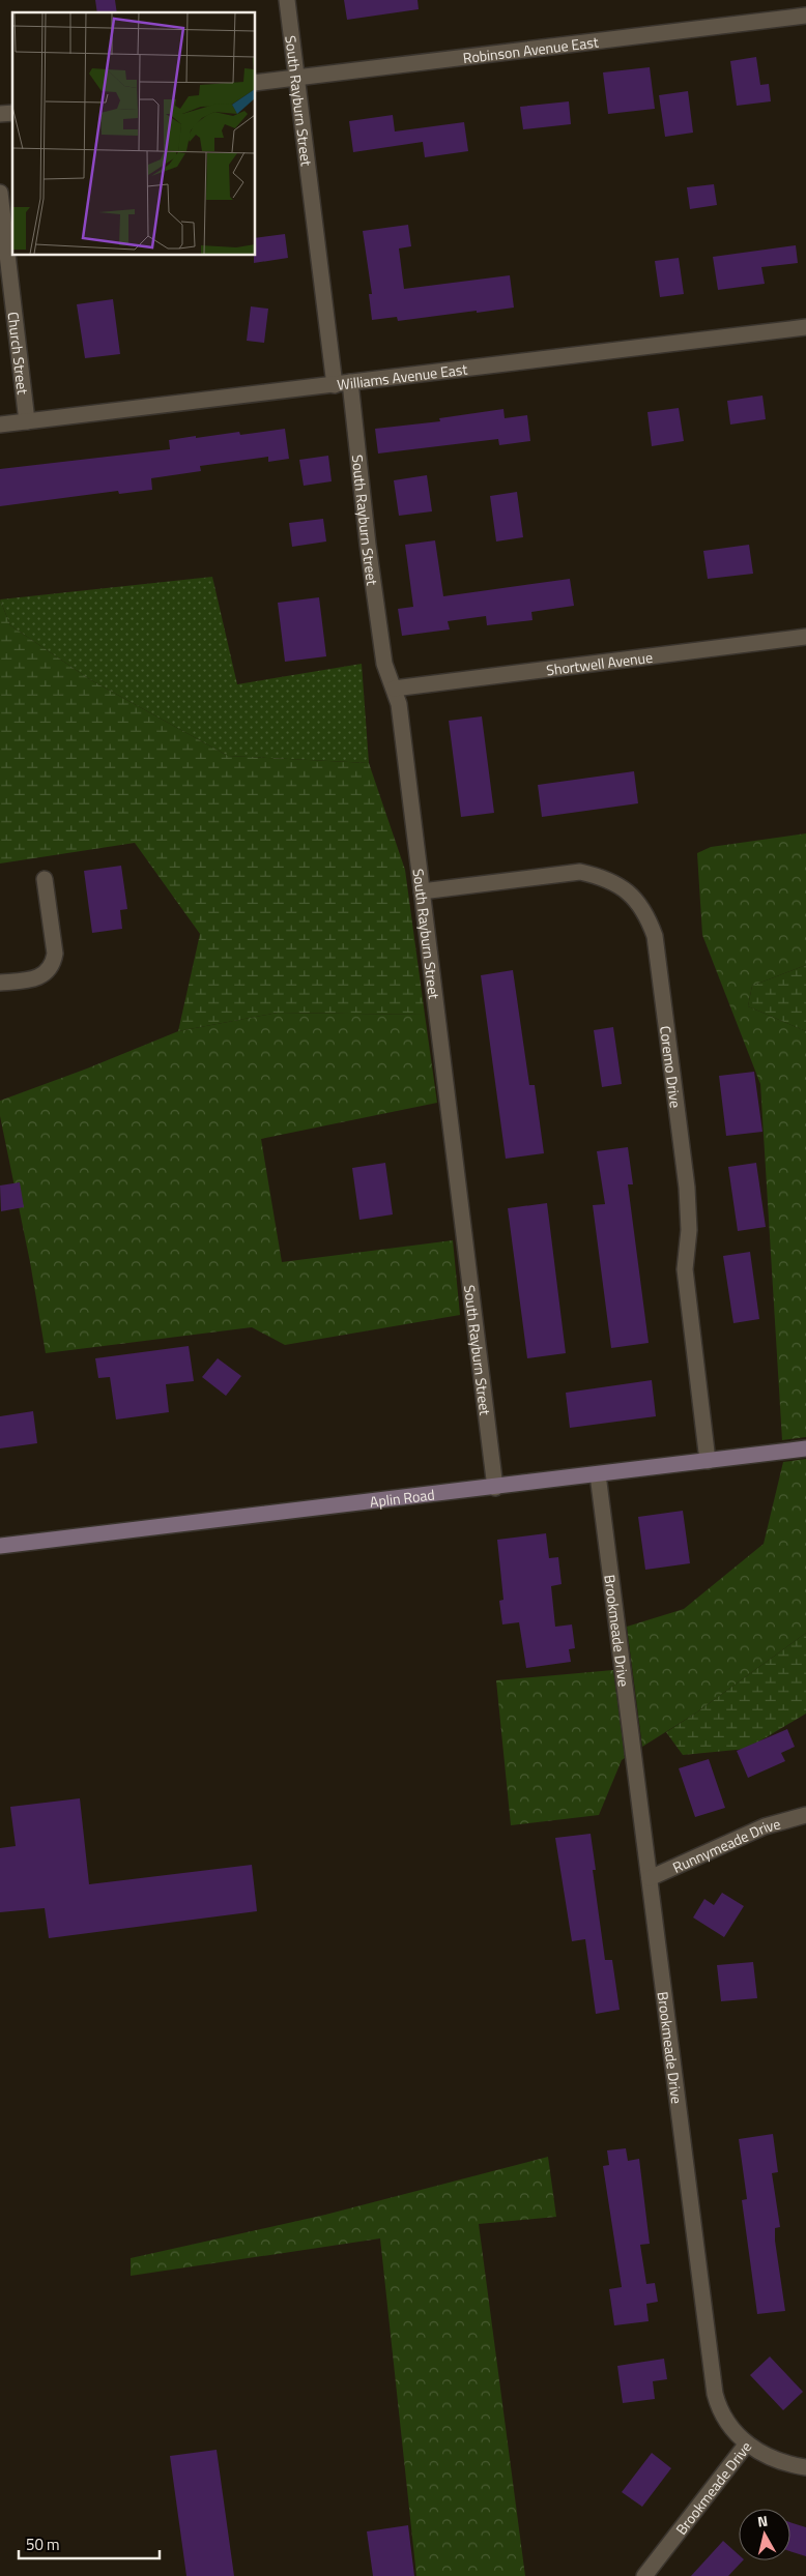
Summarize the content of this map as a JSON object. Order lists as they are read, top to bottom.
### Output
{
  "streets": {
    "street": [
      "Robinson Avenue East",
      "South Rayburn Street",
      "Church Street",
      "Williams Avenue East",
      "Shortwell Avenue",
      "Coremo Drive",
      "Aplin Road",
      "Brookmeade Drive",
      "Runnymeade Drive"
    ]
  },
  "crossings": [
    ["Robinson Avenue East", "South Rayburn Street"],
    ["South Rayburn Street", "Williams Avenue East"],
    ["South Rayburn Street", "Shortwell Avenue"],
    ["South Rayburn Street", "Coremo Drive"],
    ["South Rayburn Street", "Aplin Road"],
    ["Church Street", "Williams Avenue East"],
    ["Coremo Drive", "Aplin Road"],
    ["Aplin Road", "Brookmeade Drive"],
    ["Brookmeade Drive", "Runnymeade Drive"]
  ],
  "scale_bar": "50 m",
  "north": "top"
}
